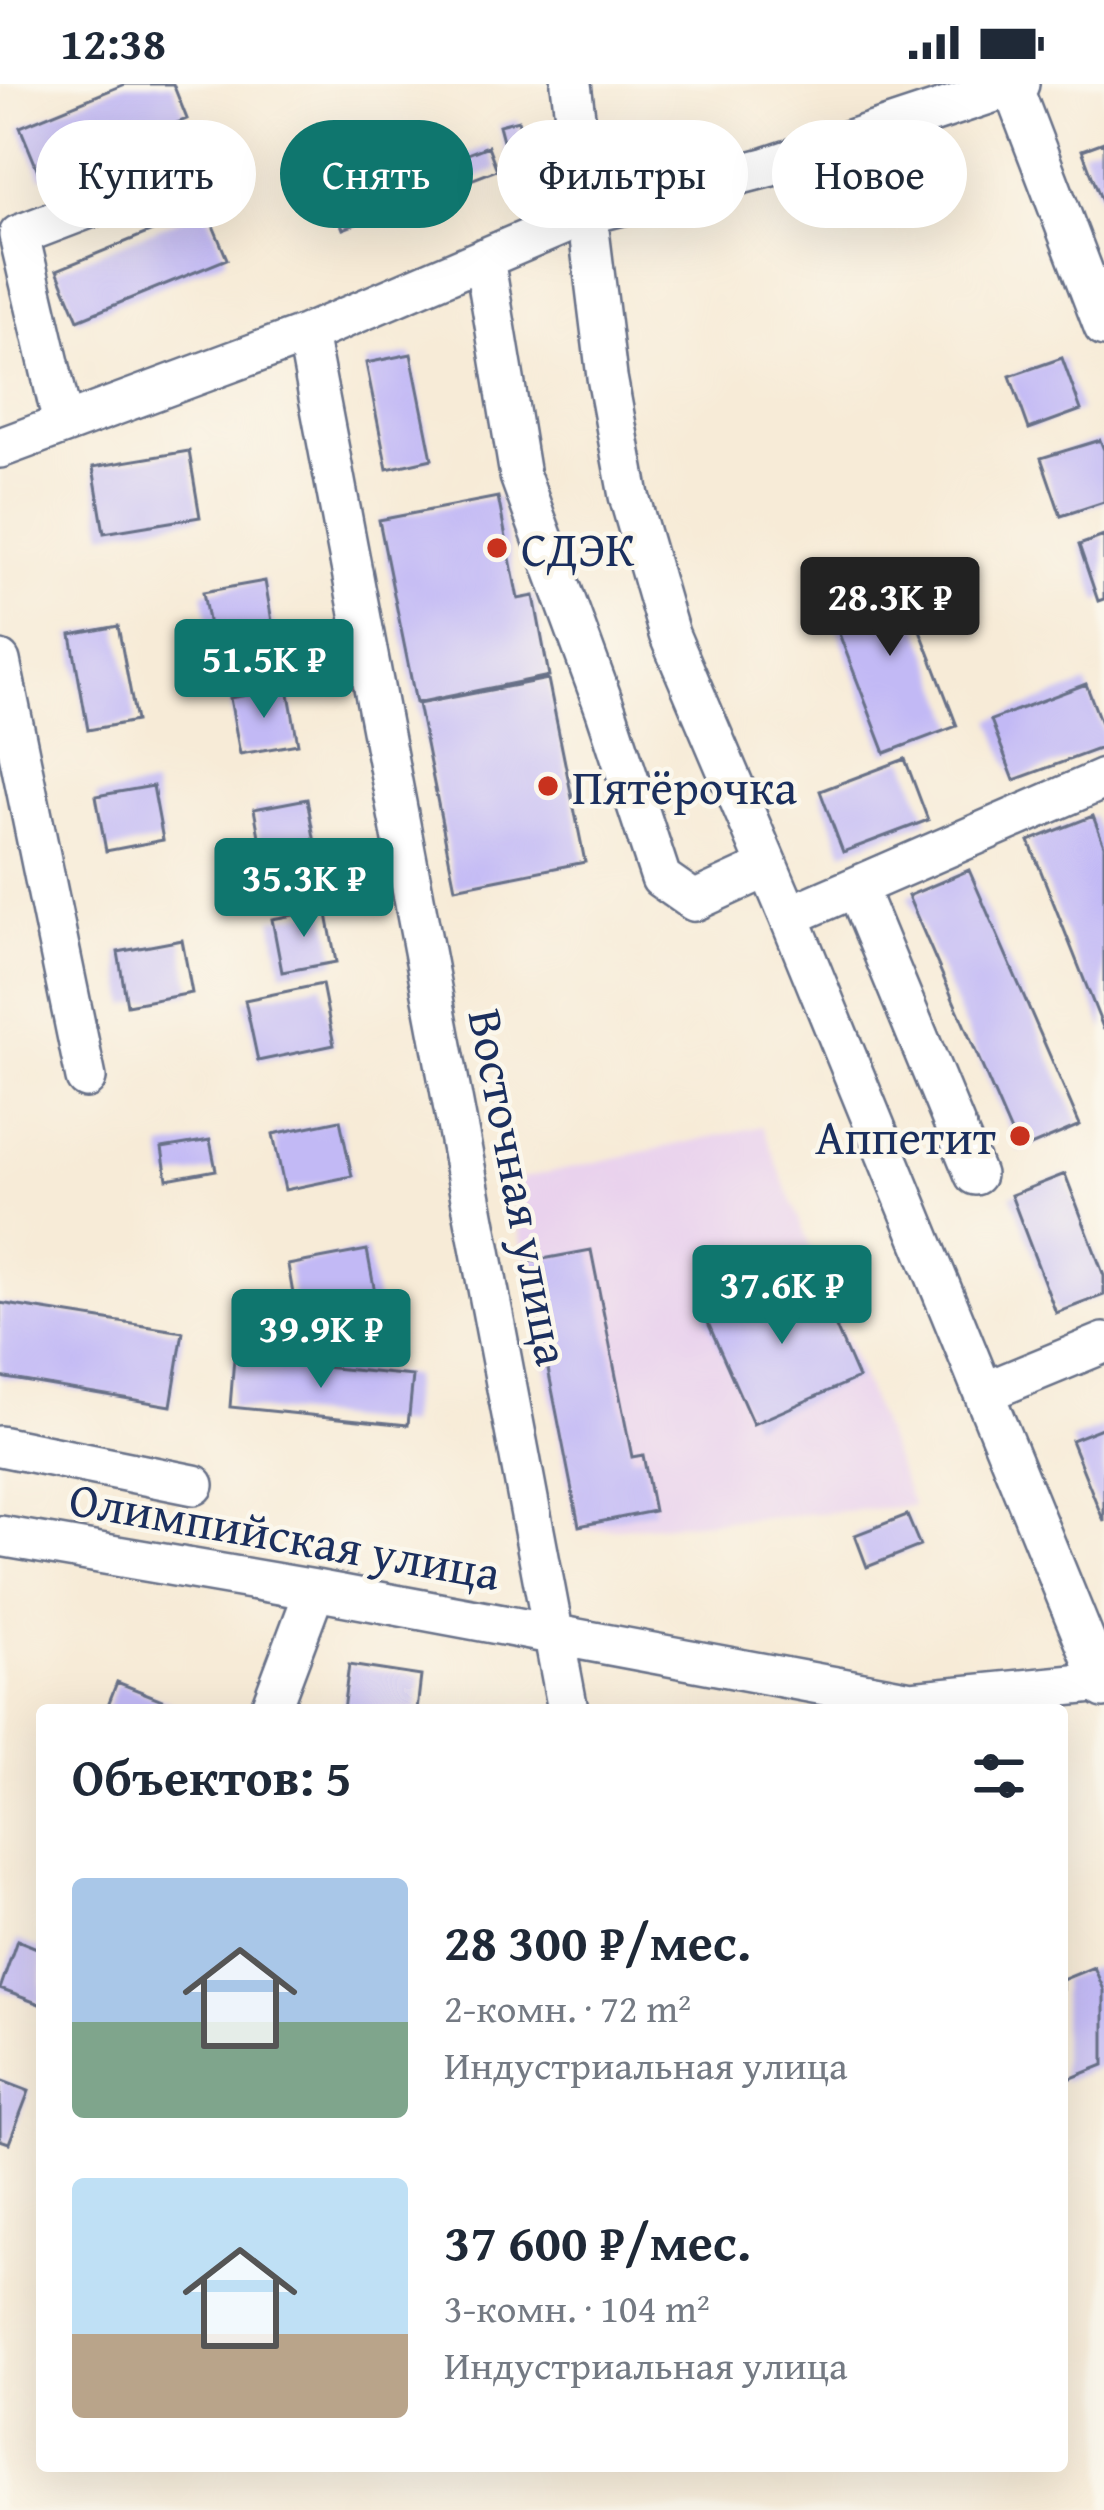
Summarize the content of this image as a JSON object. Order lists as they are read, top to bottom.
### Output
{
  "streets": {
    "street": ["Восточная улица", "Олимпийская улица"]
  },
  "crossings": [
    ["Восточная улица", "Олимпийская улица"]
  ],
  "places": ["СДЭК", "Пятёрочка", "Аппетит"],
  "page": {
    "status": "12:38",
    "chip": [
      "Купить",
      "Снять",
      "Фильтры",
      "Новое"
    ],
    "price": [
      "28.3K ₽",
      "51.5K ₽",
      "35.3K ₽",
      "37.6K ₽",
      "39.9K ₽"
    ],
    "heading": "Объектов: 5",
    "list": [
      {
        "name": "28 300 ₽/мес.",
        "note": "2-комн. · 72 m² · Индустриальная улица"
      },
      {
        "name": "37 600 ₽/мес.",
        "note": "3-комн. · 104 m² · Индустриальная улица"
      }
    ]
  }
}
